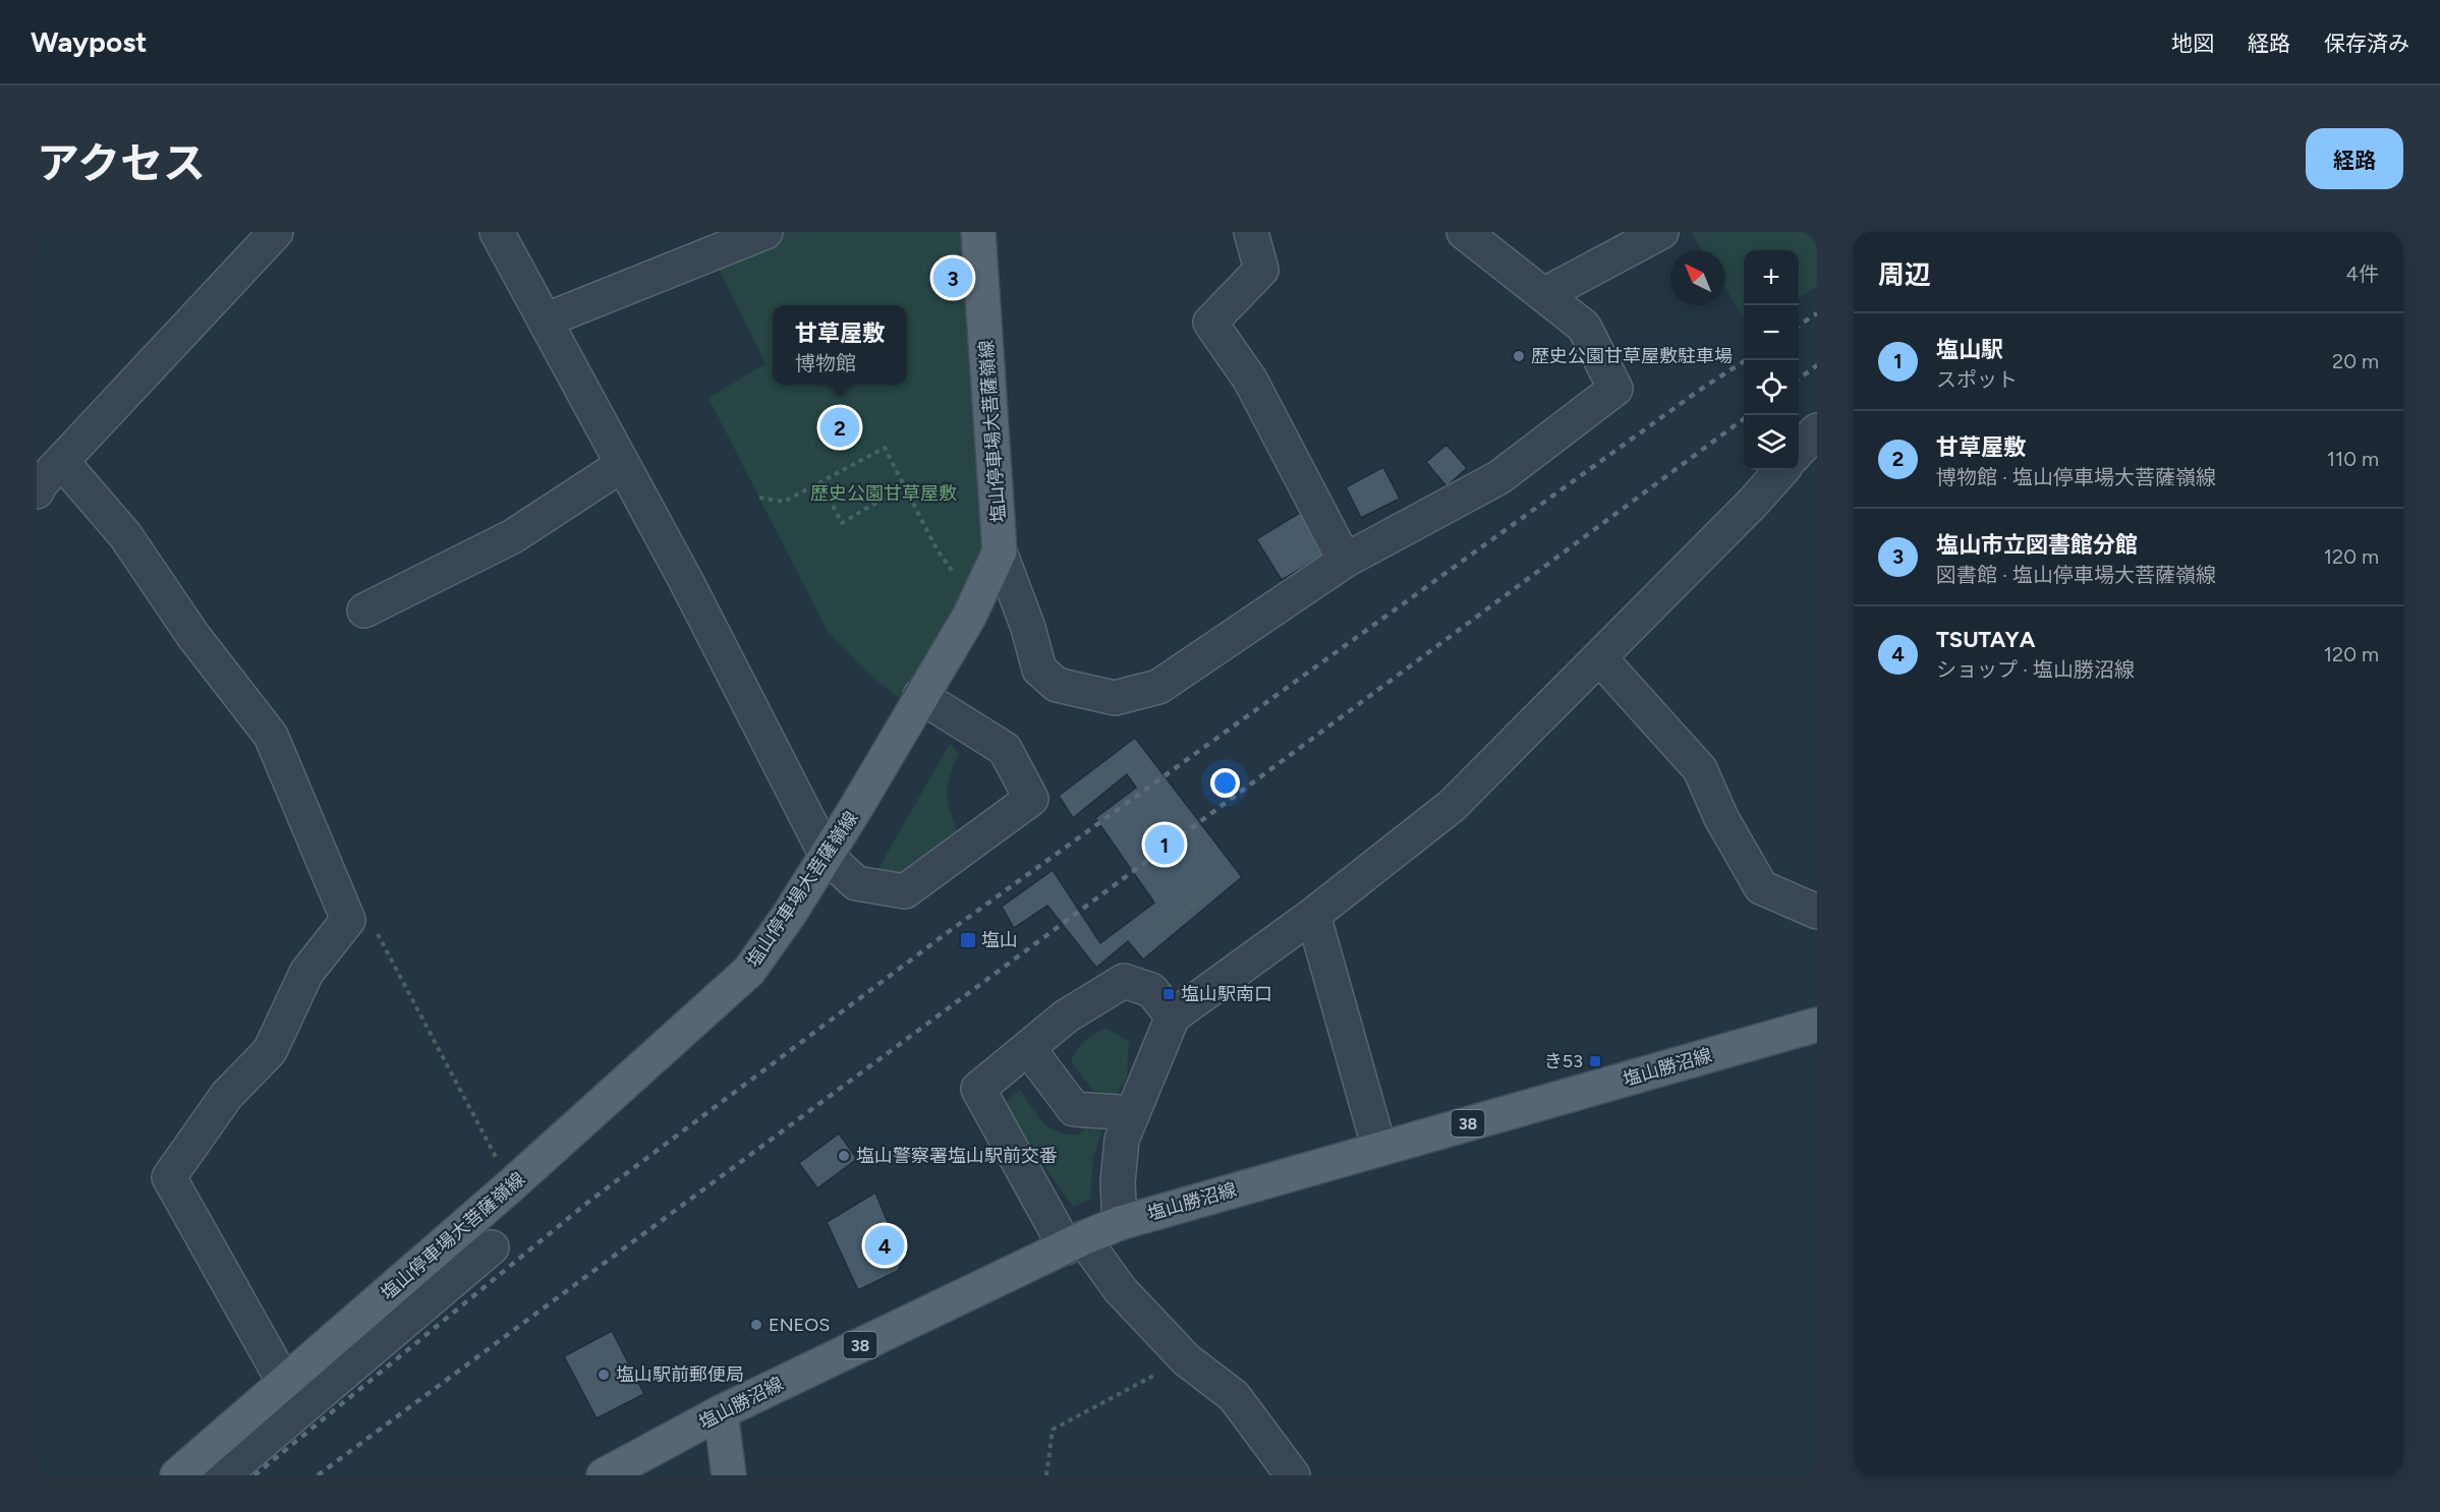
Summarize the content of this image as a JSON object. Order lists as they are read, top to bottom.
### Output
{
  "streets": {
    "main road": ["塩山停車場大菩薩嶺線", "塩山勝沼線", "38"]
  },
  "parks": ["歴史公園甘草屋敷"],
  "places": {
    "other": [
      "歴史公園甘草屋敷駐車場",
      "塩山警察署塩山駅前交番",
      "ENEOS",
      "塩山駅前郵便局"
    ],
    "transit": ["塩山", "塩山駅南口", "き53"]
  },
  "north": "top left",
  "page": {
    "header": "Waypost",
    "nav": ["地図", "経路", "保存済み"],
    "title": "アクセス",
    "buttons": "経路",
    "heading": ["周辺", "4件"],
    "map_buttons": ["+", "−"],
    "pins": [
      "3",
      "2",
      "1",
      "4"
    ],
    "popup": ["甘草屋敷", "博物館"],
    "list": [
      {
        "mark": "1",
        "name": "塩山駅",
        "note": "スポット",
        "value": "20 m"
      },
      {
        "mark": "2",
        "name": "甘草屋敷",
        "note": "博物館 · 塩山停車場大菩薩嶺線",
        "value": "110 m"
      },
      {
        "mark": "3",
        "name": "塩山市立図書館分館",
        "note": "図書館 · 塩山停車場大菩薩嶺線",
        "value": "120 m"
      },
      {
        "mark": "4",
        "name": "TSUTAYA",
        "note": "ショップ · 塩山勝沼線",
        "value": "120 m"
      }
    ]
  }
}
